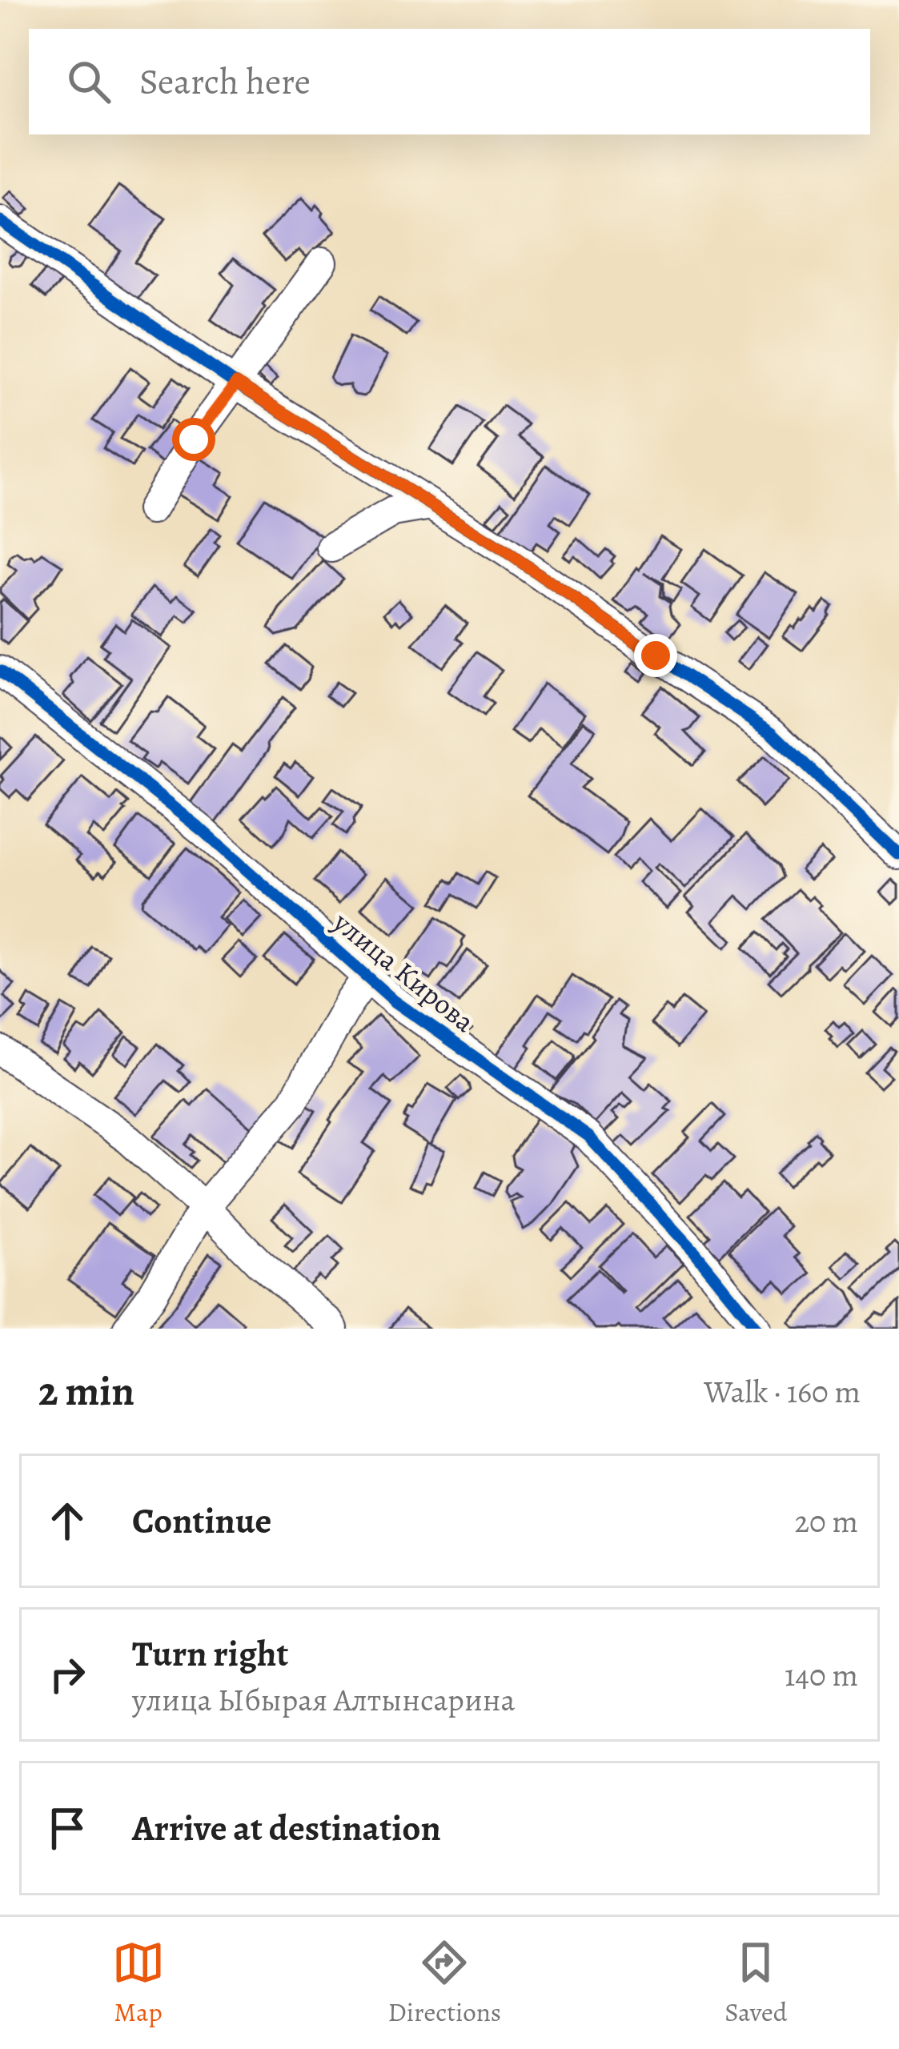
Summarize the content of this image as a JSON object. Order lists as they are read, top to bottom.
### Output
{
  "streets": {
    "street": ["улица Кирова"]
  },
  "page": {
    "search": "Search here",
    "heading": ["2 min", "Walk · 160 m"],
    "list": [
      ["Continue", "20 m"],
      ["Turn right", "улица Ыбырая Алтынсарина", "140 m"],
      "Arrive at destination"
    ],
    "nav": ["Map", "Directions", "Saved"]
  }
}
